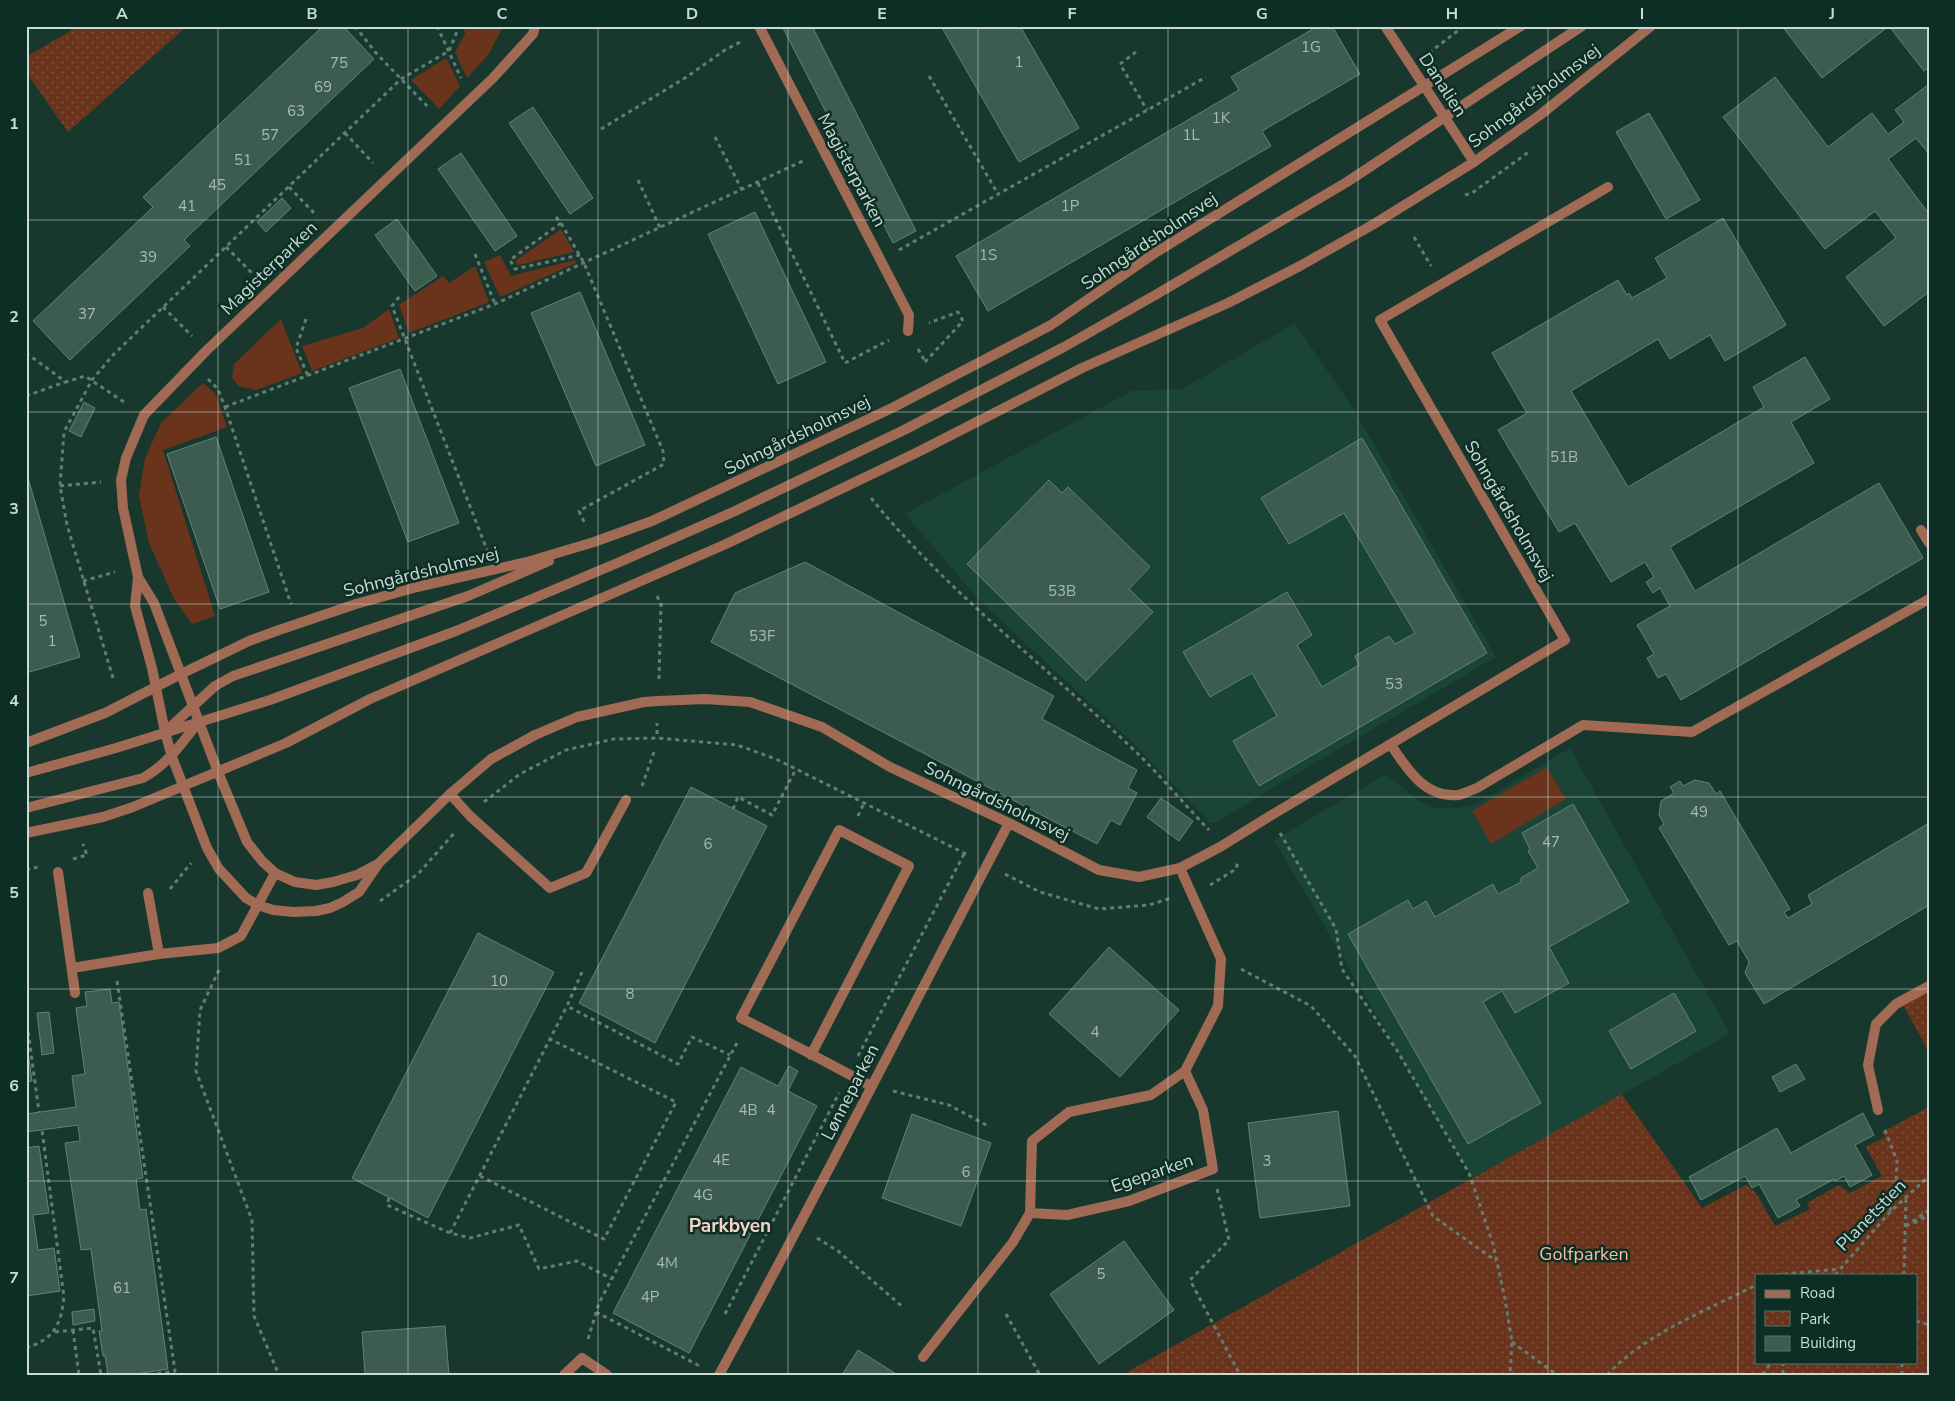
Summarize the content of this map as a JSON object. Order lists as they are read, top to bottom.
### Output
{
  "streets": {
    "street": [
      "Danalien",
      "Sohngårdsholmsvej",
      "Magisterparken",
      "Lønneparken",
      "Egeparken"
    ],
    "path": ["Planetstien"]
  },
  "crossings": [
    ["Danalien", "Sohngårdsholmsvej"],
    ["Sohngårdsholmsvej", "Magisterparken"],
    ["Sohngårdsholmsvej", "Lønneparken"]
  ],
  "districts": ["Parkbyen"],
  "parks": ["Golfparken"],
  "house_numbers": [
    "1G",
    "1",
    "75",
    "69",
    "63",
    "1K",
    "57",
    "1L",
    "51",
    "45",
    "41",
    "1P",
    "1S",
    "39",
    "37",
    "51B",
    "53B",
    "5",
    "53F",
    "1",
    "53",
    "49",
    "47",
    "6",
    "10",
    "8",
    "4",
    "4B",
    "4",
    "4E",
    "3",
    "6",
    "4G",
    "4M",
    "5",
    "61",
    "4P"
  ],
  "legend": ["Road", "Park", "Building"],
  "grid": {
    "columns": [
      "A",
      "B",
      "C",
      "D",
      "E",
      "F",
      "G",
      "H",
      "I",
      "J"
    ],
    "rows": [
      "1",
      "2",
      "3",
      "4",
      "5",
      "6",
      "7"
    ]
  }
}
